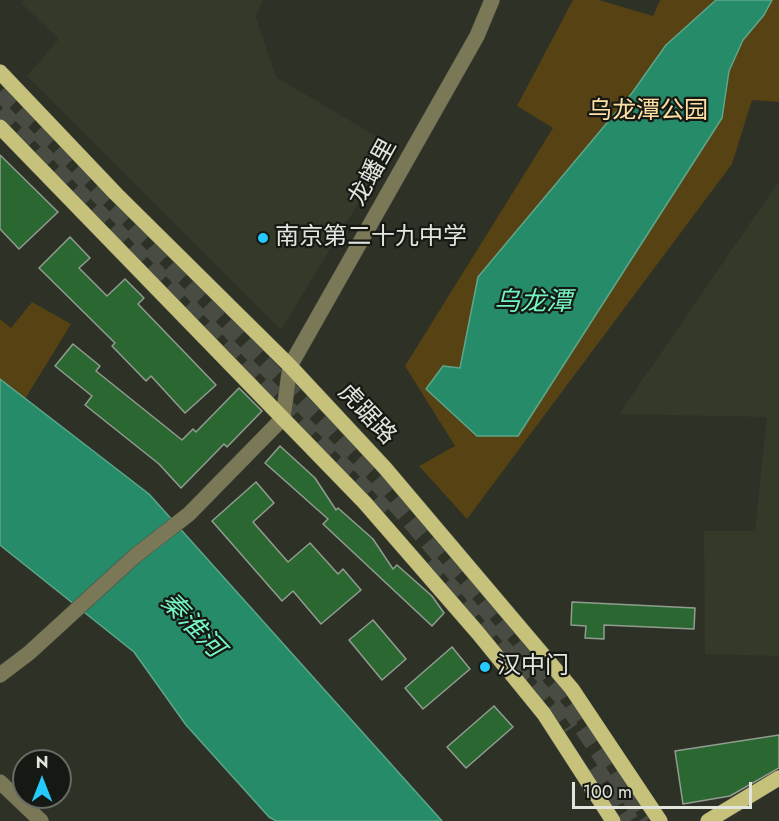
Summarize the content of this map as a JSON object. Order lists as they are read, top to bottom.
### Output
{
  "streets": {
    "main road": ["虎踞路"],
    "street": ["龙蟠里"]
  },
  "crossings": [
    ["龙蟠里", "虎踞路"]
  ],
  "water": ["乌龙潭", "秦淮河"],
  "parks": ["乌龙潭公园"],
  "places": ["南京第二十九中学", "汉中门"],
  "scale_bar": "100 m",
  "north": "top"
}
